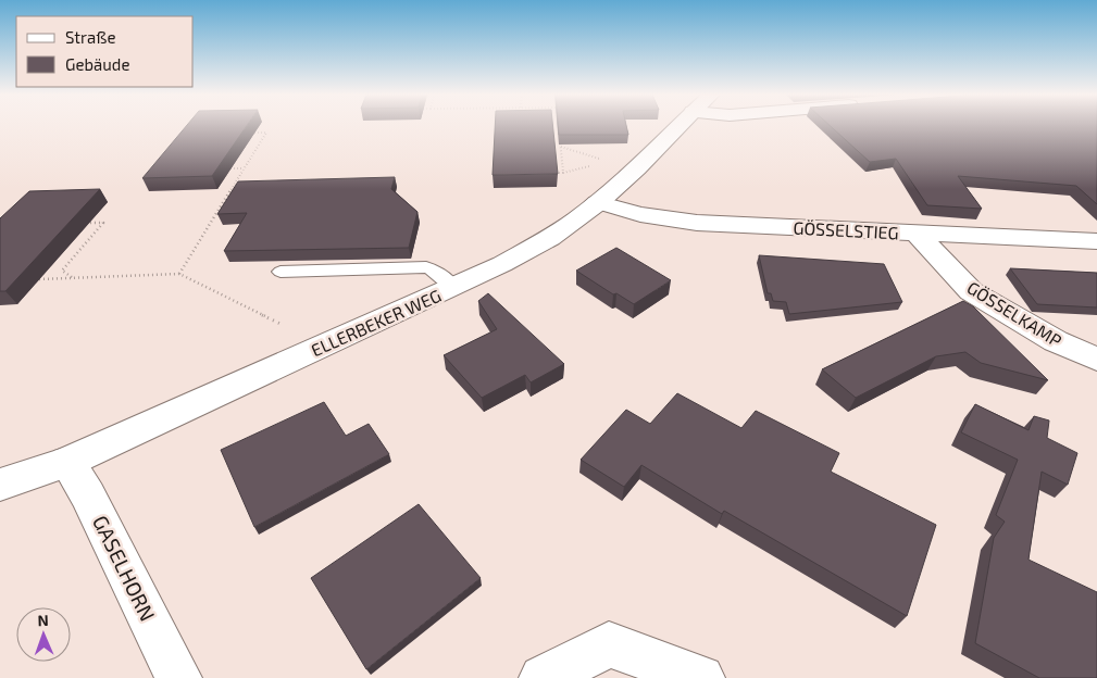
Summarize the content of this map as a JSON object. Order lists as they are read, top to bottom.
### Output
{
  "streets": {
    "street": [
      "GÖSSELSTIEG",
      "GÖSSELKAMP",
      "ELLERBEKER WEG",
      "GASELHORN"
    ]
  },
  "crossings": [
    ["GÖSSELSTIEG", "GÖSSELKAMP"],
    ["GÖSSELSTIEG", "ELLERBEKER WEG"],
    ["ELLERBEKER WEG", "GASELHORN"]
  ],
  "legend": ["Straße", "Gebäude"],
  "north": "top"
}
